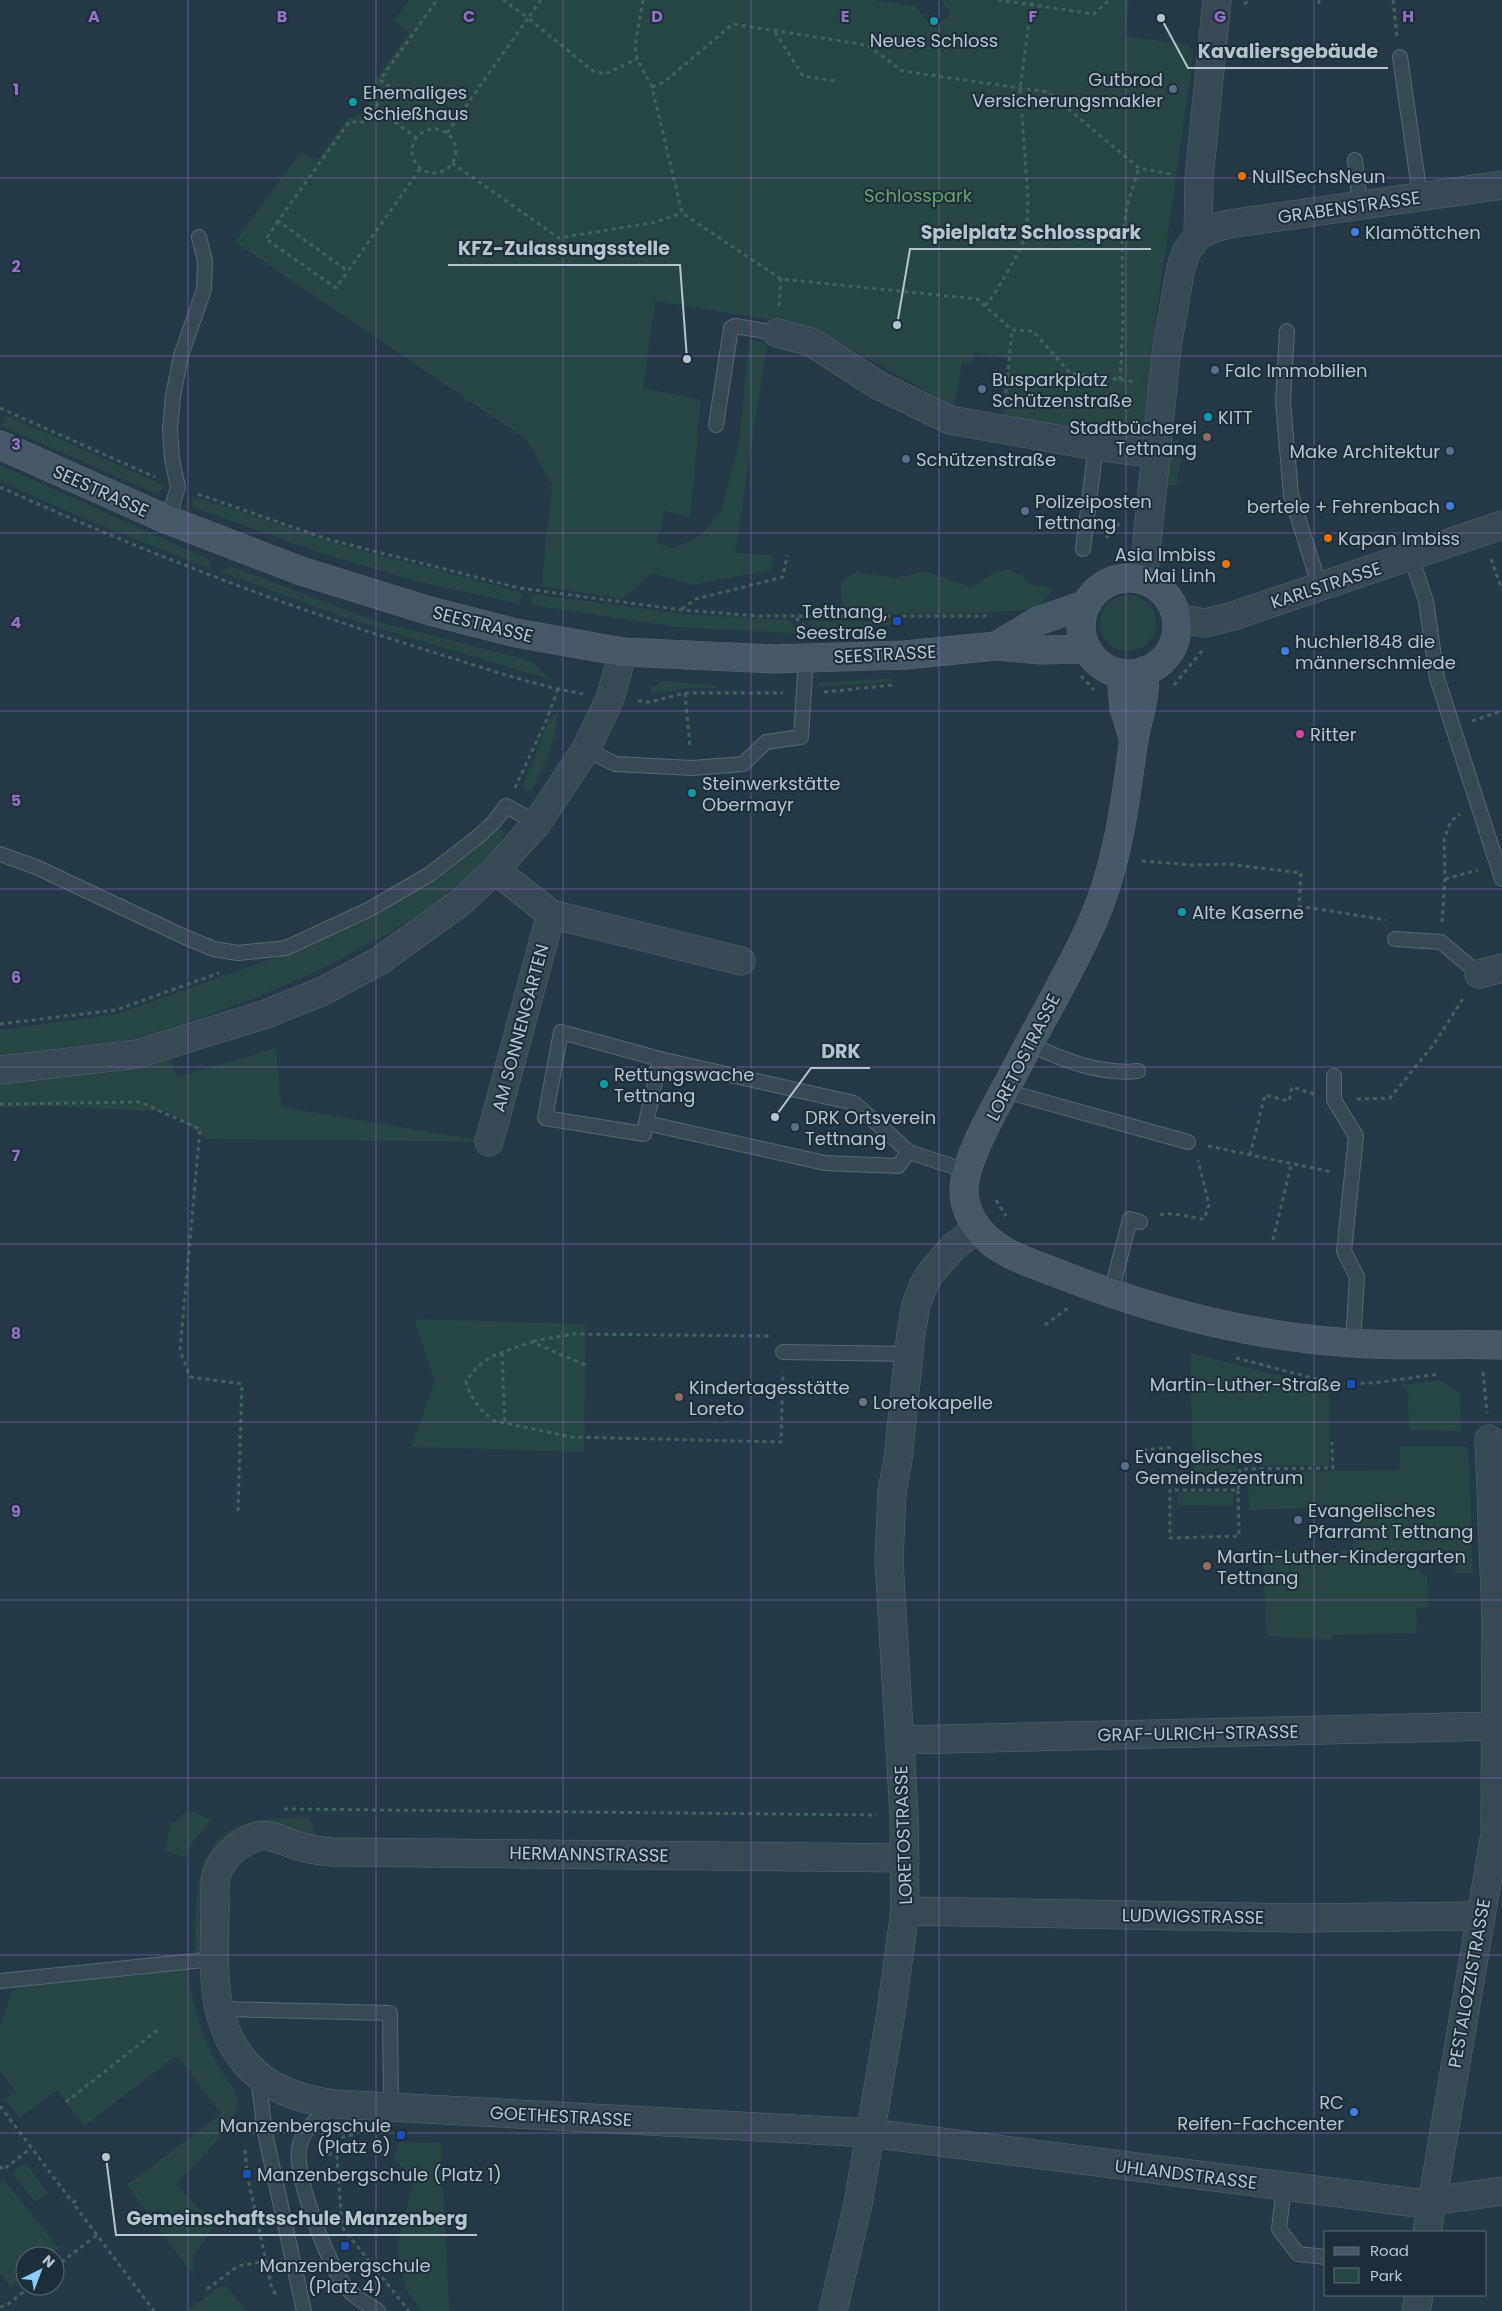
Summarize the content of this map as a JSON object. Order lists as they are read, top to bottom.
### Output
{
  "streets": {
    "main road": ["SEESTRASSE", "LORETOSTRASSE"],
    "street": [
      "GRABENSTRASSE",
      "KARLSTRASSE",
      "AM SONNENGARTEN",
      "GRAF-ULRICH-STRASSE",
      "HERMANNSTRASSE",
      "LUDWIGSTRASSE",
      "PESTALOZZISTRASSE",
      "GOETHESTRASSE",
      "UHLANDSTRASSE"
    ]
  },
  "crossings": [
    ["SEESTRASSE", "KARLSTRASSE"],
    ["SEESTRASSE", "LORETOSTRASSE"],
    ["KARLSTRASSE", "LORETOSTRASSE"],
    ["LORETOSTRASSE", "GRAF-ULRICH-STRASSE"],
    ["LORETOSTRASSE", "HERMANNSTRASSE"],
    ["LORETOSTRASSE", "LUDWIGSTRASSE"],
    ["LORETOSTRASSE", "GOETHESTRASSE"],
    ["LORETOSTRASSE", "UHLANDSTRASSE"],
    ["GRAF-ULRICH-STRASSE", "PESTALOZZISTRASSE"],
    ["HERMANNSTRASSE", "GOETHESTRASSE"],
    ["LUDWIGSTRASSE", "PESTALOZZISTRASSE"],
    ["PESTALOZZISTRASSE", "UHLANDSTRASSE"],
    ["GOETHESTRASSE", "UHLANDSTRASSE"]
  ],
  "parks": ["Schlosspark"],
  "places": {
    "other": [
      "Kavaliersgebäude",
      "Neues Schloss",
      "Gutbrod Versicherungsmakler",
      "Ehemaliges Schießhaus",
      "NullSechsNeun",
      "Klamöttchen",
      "Spielplatz Schlosspark",
      "KFZ-Zulassungsstelle",
      "Falc Immobilien",
      "Busparkplatz Schützenstraße",
      "KITT",
      "Stadtbücherei Tettnang",
      "Make Architektur",
      "Schützenstraße",
      "bertele + Fehrenbach",
      "Polizeiposten Tettnang",
      "Kapan Imbiss",
      "Asia Imbiss Mai Linh",
      "huchler1848 die männerschmiede",
      "Ritter",
      "Steinwerkstätte Obermayr",
      "Alte Kaserne",
      "Rettungswache Tettnang",
      "DRK",
      "DRK Ortsverein Tettnang",
      "Kindertagesstätte Loreto",
      "Loretokapelle",
      "Evangelisches Gemeindezentrum",
      "Evangelisches Pfarramt Tettnang",
      "Martin-Luther-Kindergarten Tettnang",
      "RC Reifen-Fachcenter",
      "Gemeinschaftsschule Manzenberg"
    ],
    "transit": [
      "Tettnang, Seestraße",
      "Martin-Luther-Straße",
      "Manzenbergschule (Platz 6)",
      "Manzenbergschule (Platz 1)",
      "Manzenbergschule (Platz 4)"
    ]
  },
  "legend": ["Road", "Park"],
  "north": "top right",
  "grid": {
    "columns": [
      "A",
      "B",
      "C",
      "D",
      "E",
      "F",
      "G",
      "H"
    ],
    "rows": [
      "1",
      "2",
      "3",
      "4",
      "5",
      "6",
      "7",
      "8",
      "9"
    ]
  }
}
